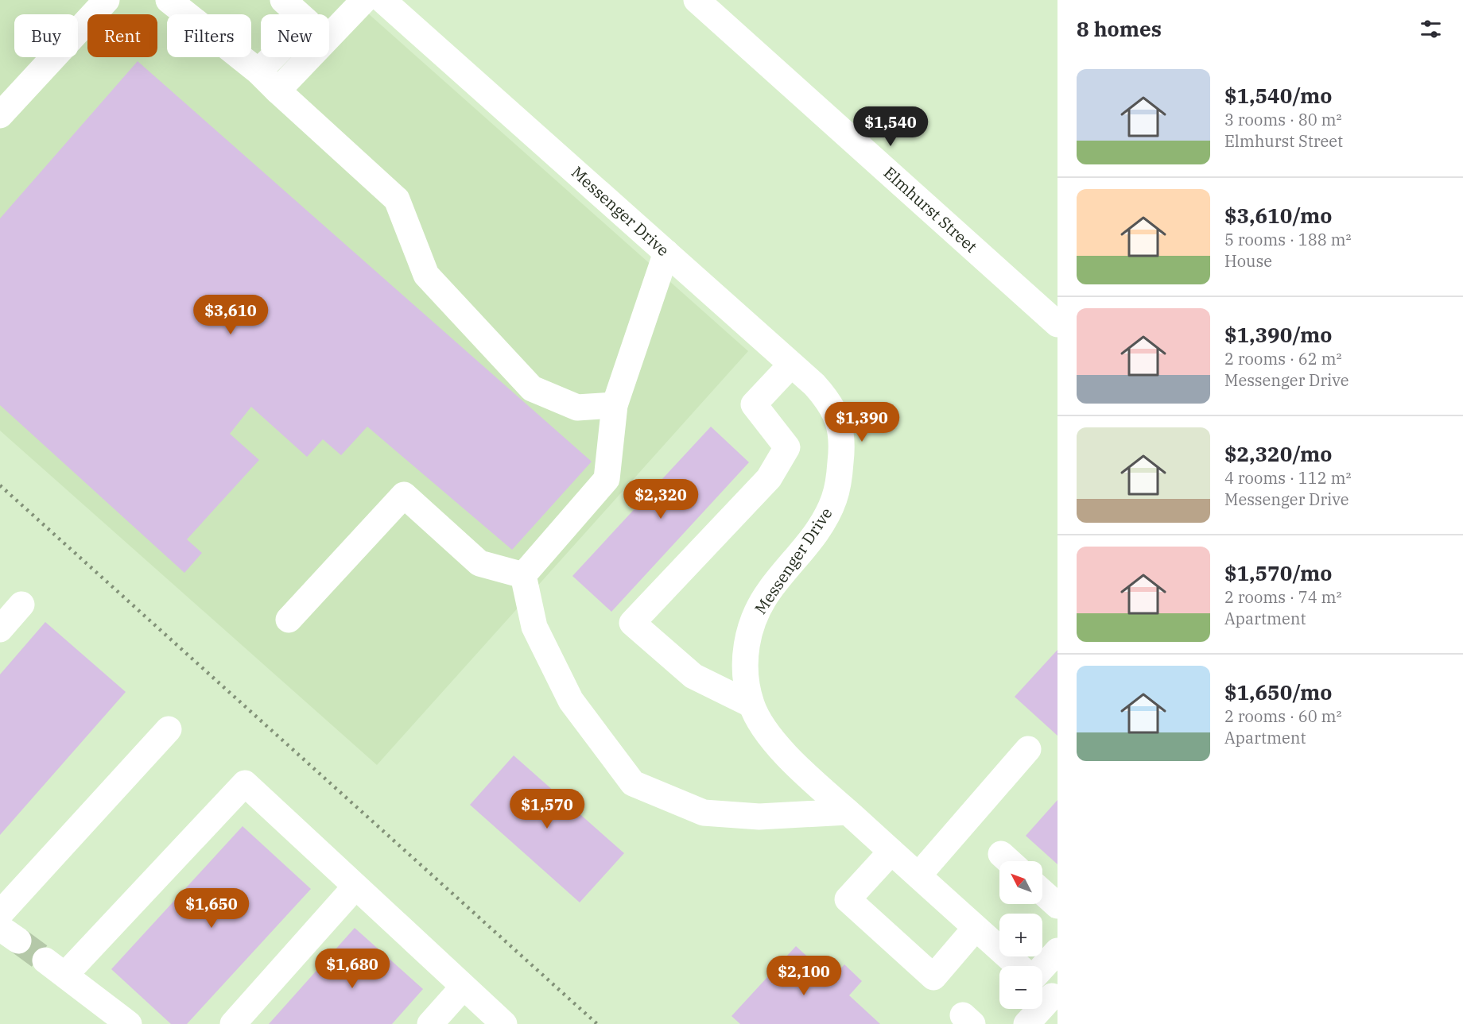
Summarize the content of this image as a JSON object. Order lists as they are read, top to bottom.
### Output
{
  "streets": {
    "street": ["Elmhurst Street", "Messenger Drive"]
  },
  "north": "top left",
  "page": {
    "heading": "8 homes",
    "chip": [
      "Buy",
      "Rent",
      "Filters",
      "New"
    ],
    "list": [
      {
        "name": "$1,540/mo",
        "note": "3 rooms · 80 m² · Elmhurst Street"
      },
      {
        "name": "$3,610/mo",
        "note": "5 rooms · 188 m² · House"
      },
      {
        "name": "$1,390/mo",
        "note": "2 rooms · 62 m² · Messenger Drive"
      },
      {
        "name": "$2,320/mo",
        "note": "4 rooms · 112 m² · Messenger Drive"
      },
      {
        "name": "$1,570/mo",
        "note": "2 rooms · 74 m² · Apartment"
      },
      {
        "name": "$1,650/mo",
        "note": "2 rooms · 60 m² · Apartment"
      }
    ],
    "price": [
      "$1,540",
      "$3,610",
      "$1,390",
      "$2,320",
      "$1,570",
      "$1,650",
      "$1,680",
      "$2,100"
    ],
    "map_buttons": ["+", "−"]
  }
}
